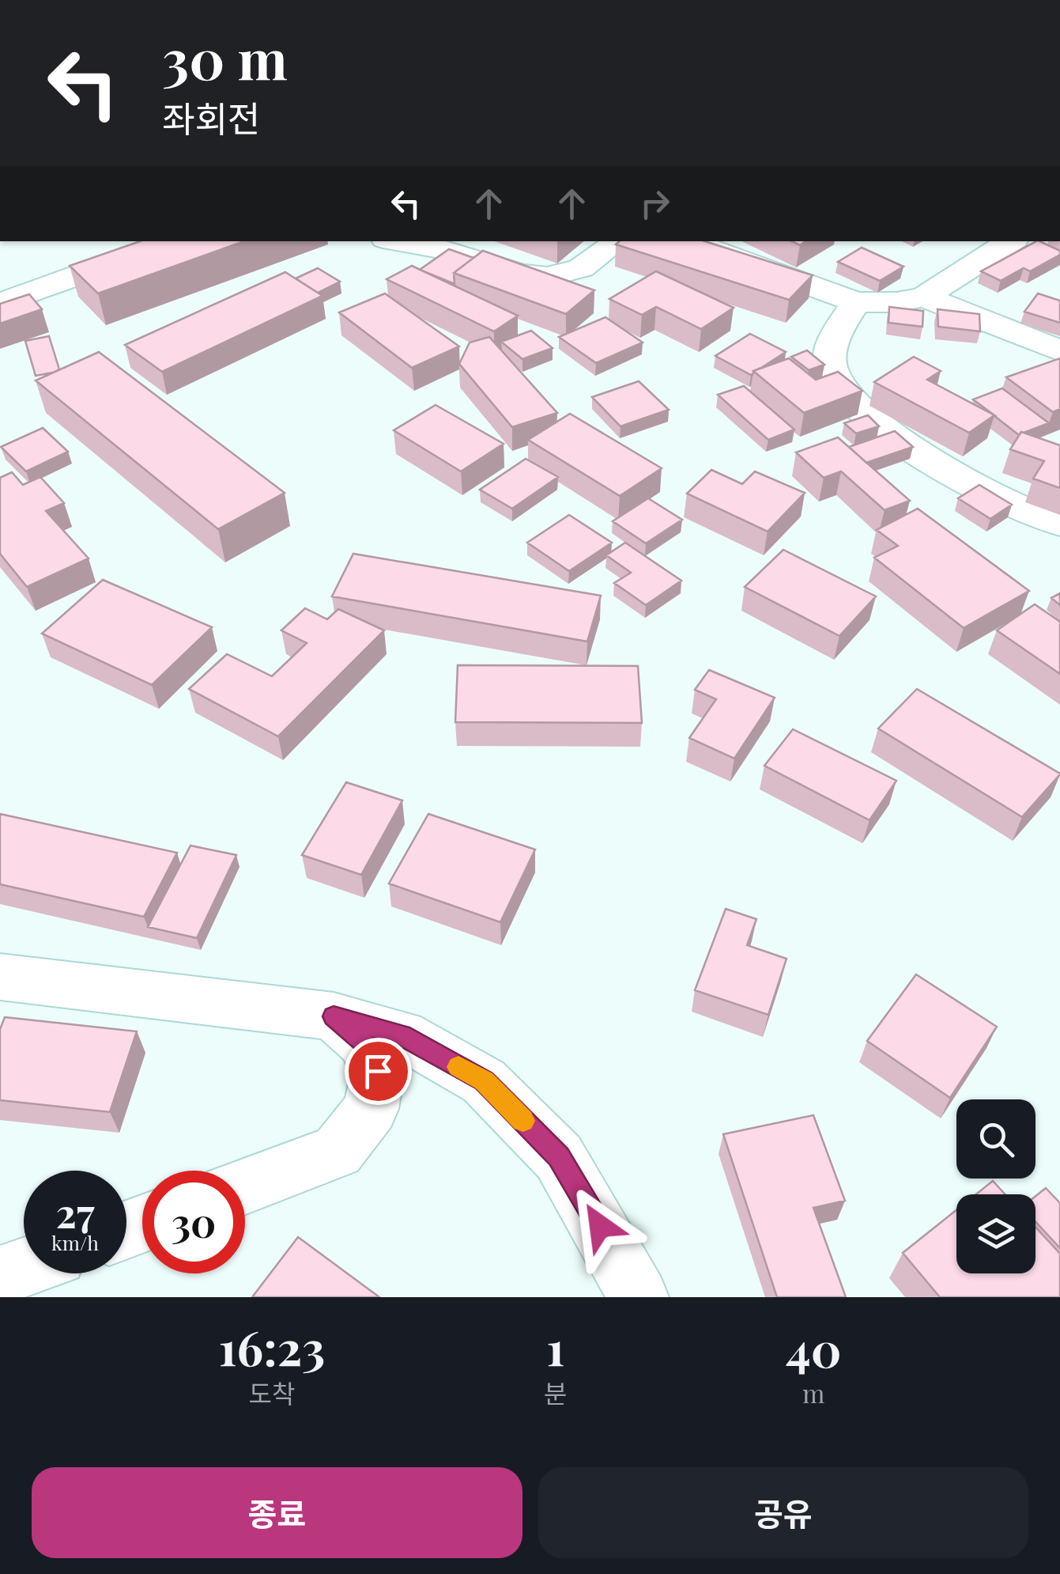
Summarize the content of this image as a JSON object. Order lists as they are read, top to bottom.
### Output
{
  "page": {
    "turn": ["30 m", "좌회전"],
    "speed": "27 km/h",
    "limit": "30",
    "eta": [
      "16:23",
      "도착",
      "1",
      "분",
      "40",
      "m"
    ],
    "buttons": ["종료", "공유"]
  }
}
